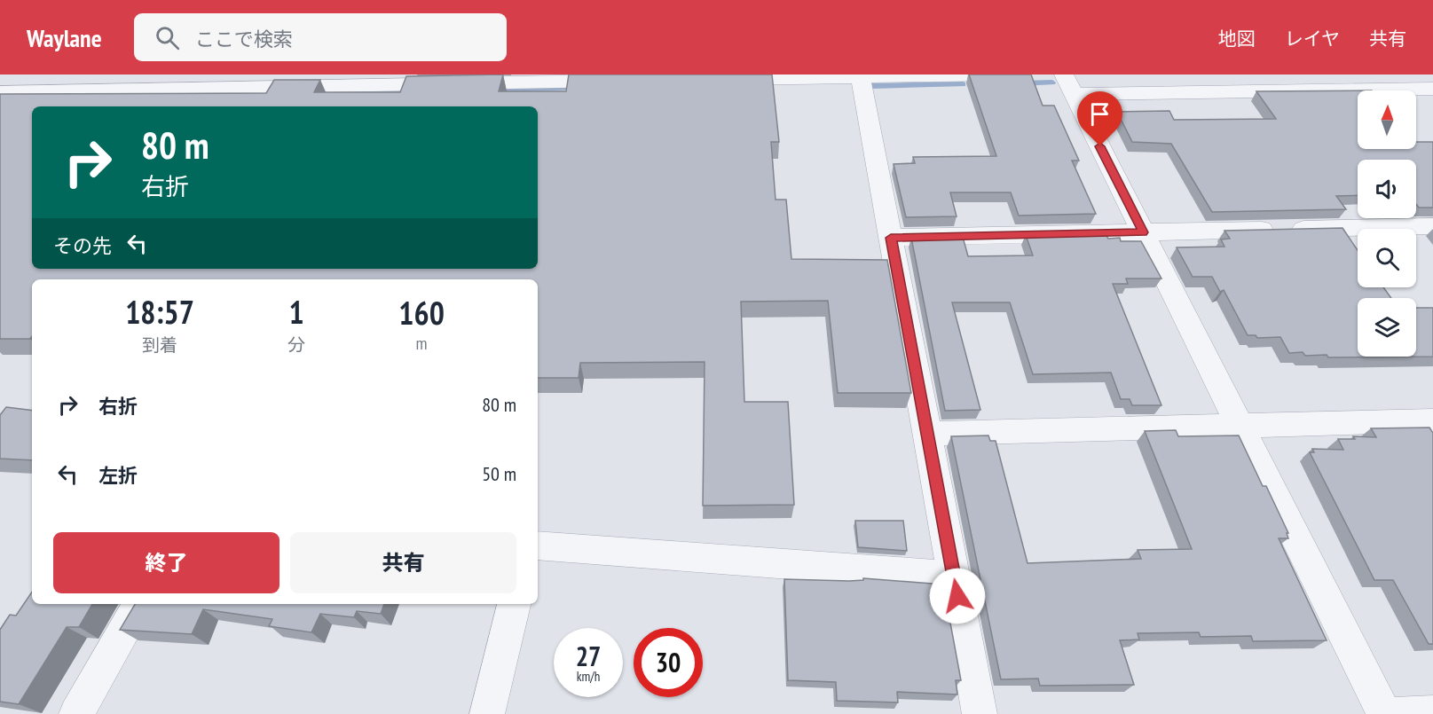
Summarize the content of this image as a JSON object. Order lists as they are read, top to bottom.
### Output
{
  "north": "top",
  "page": {
    "header": "Waylane",
    "search": "ここで検索",
    "nav": ["地図", "レイヤ", "共有"],
    "turn": ["80 m", "右折"],
    "then": "その先",
    "eta": [
      "18:57",
      "到着",
      "1",
      "分",
      "160",
      "m"
    ],
    "list": [
      {
        "name": "右折",
        "value": "80 m"
      },
      {
        "name": "左折",
        "value": "50 m"
      }
    ],
    "buttons": ["終了", "共有"],
    "speed": "27 km/h",
    "limit": "30"
  }
}
